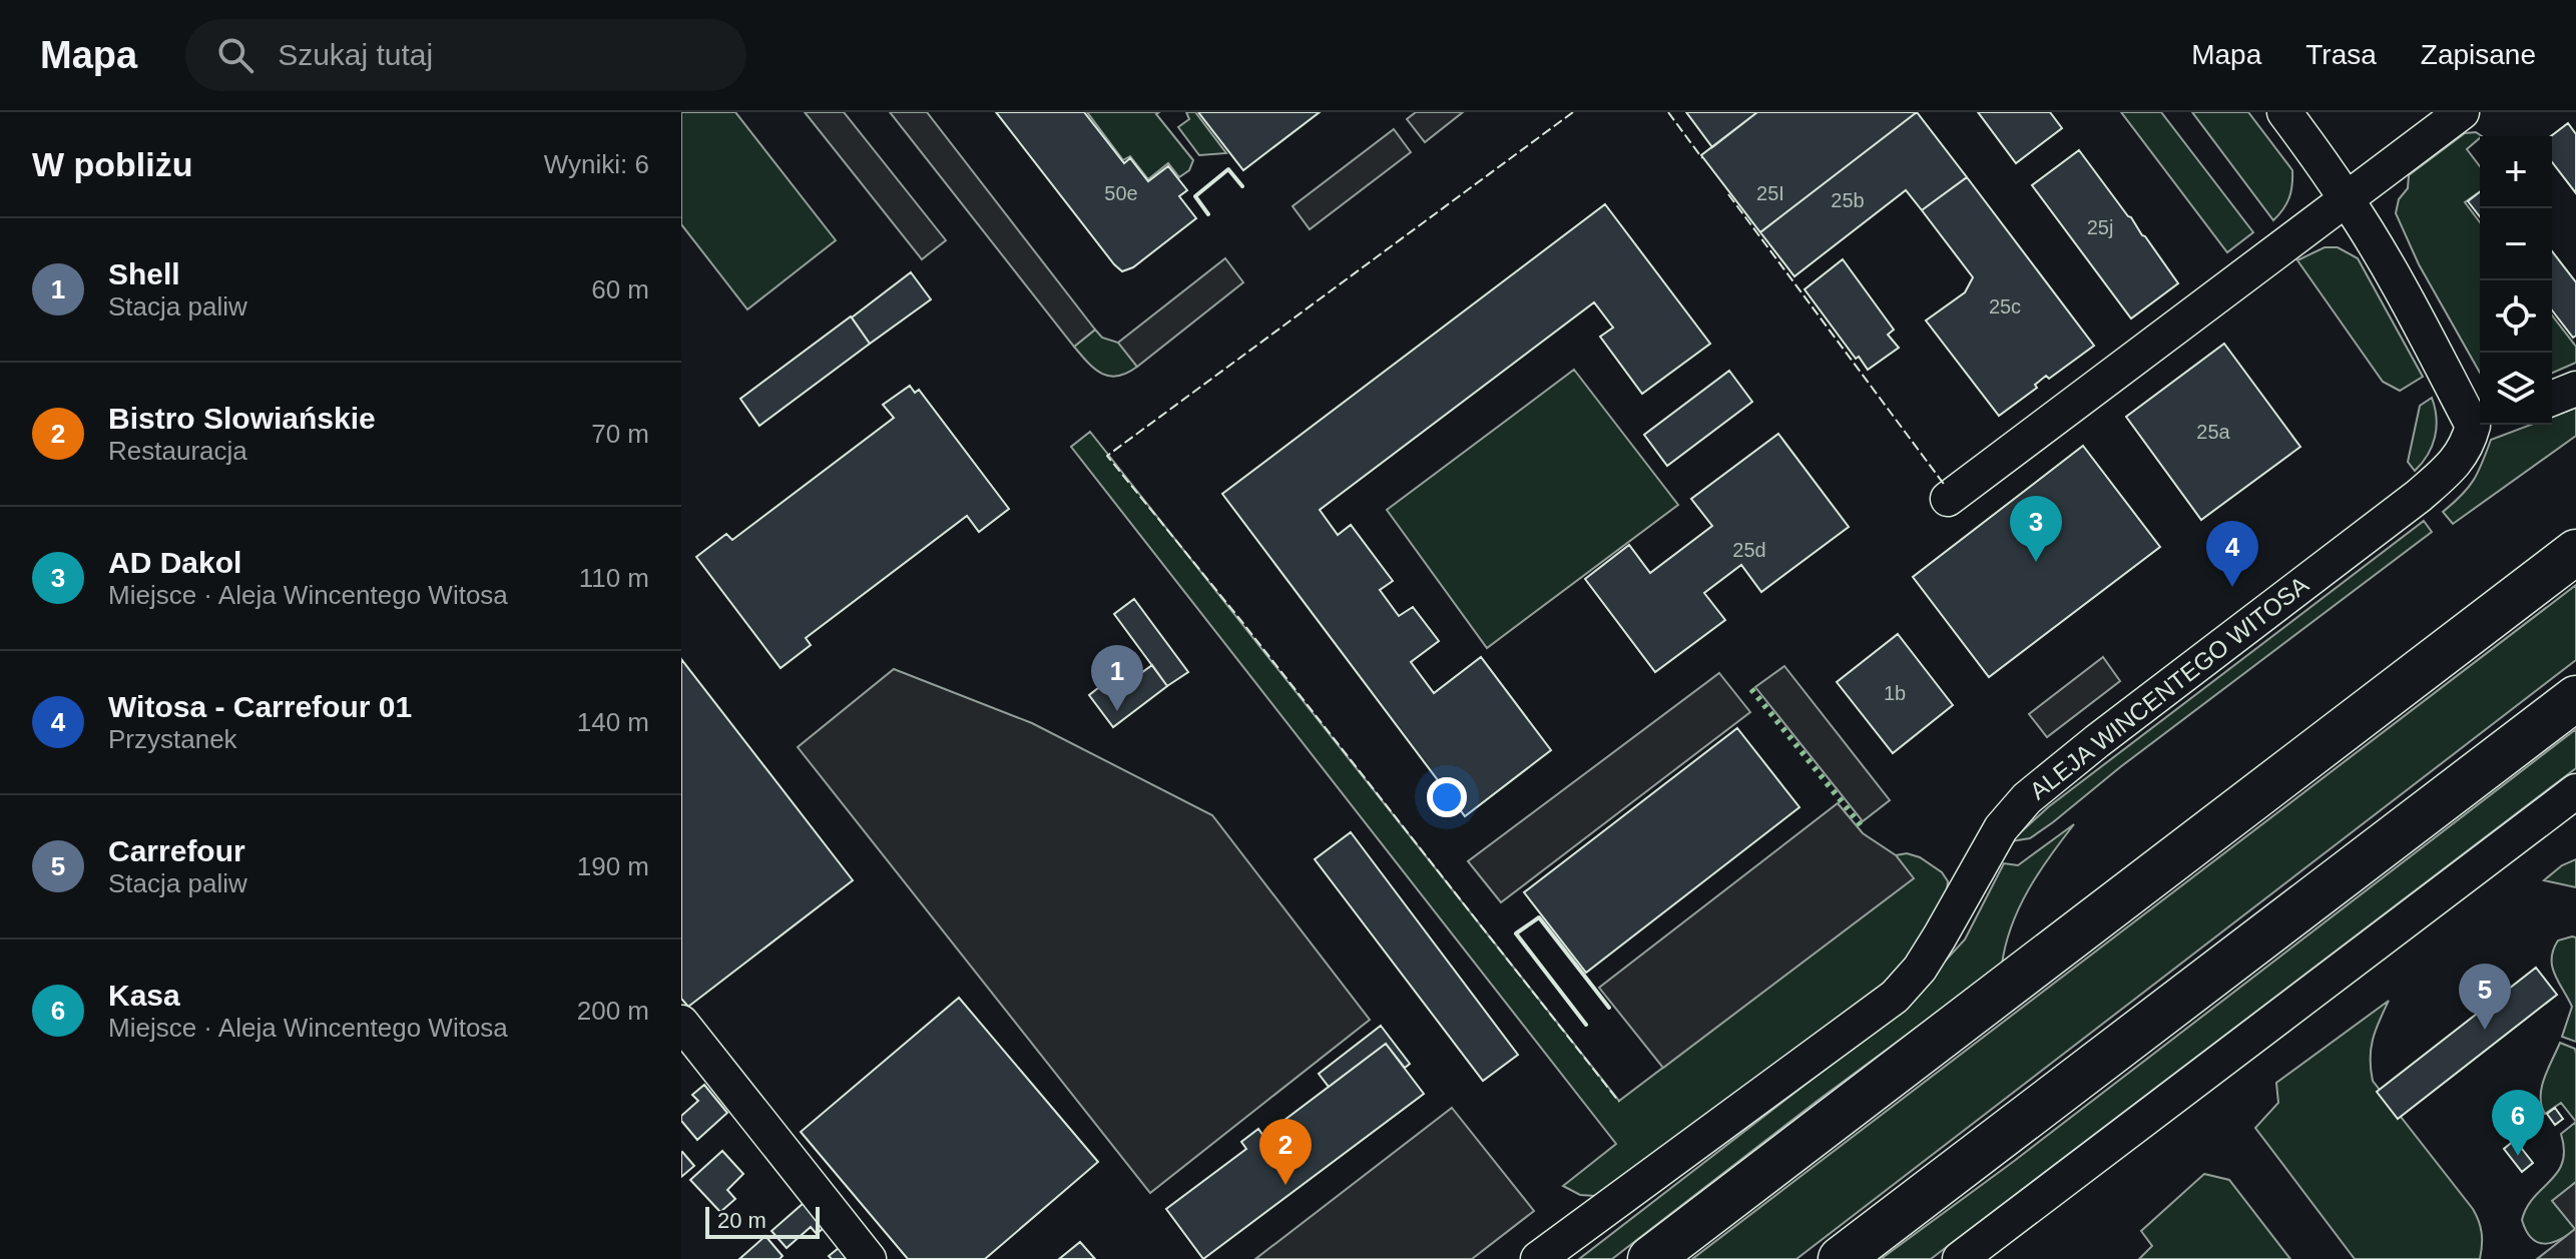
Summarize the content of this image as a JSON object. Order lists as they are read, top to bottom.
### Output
{
  "streets": {
    "street": ["ALEJA WINCENTEGO WITOSA"]
  },
  "house_numbers": [
    "50e",
    "25I",
    "25b",
    "25j",
    "25c",
    "25a",
    "25d",
    "1b"
  ],
  "scale_bar": "20 m",
  "page": {
    "header": "Mapa",
    "search": "Szukaj tutaj",
    "nav": ["Mapa", "Trasa", "Zapisane"],
    "heading": ["W pobliżu", "Wyniki: 6"],
    "map_buttons": ["+", "−"],
    "list": [
      {
        "mark": "1",
        "name": "Shell",
        "note": "Stacja paliw",
        "value": "60 m"
      },
      {
        "mark": "2",
        "name": "Bistro Slowiańskie",
        "note": "Restauracja",
        "value": "70 m"
      },
      {
        "mark": "3",
        "name": "AD Dakol",
        "note": "Miejsce · Aleja Wincentego Witosa",
        "value": "110 m"
      },
      {
        "mark": "4",
        "name": "Witosa - Carrefour 01",
        "note": "Przystanek",
        "value": "140 m"
      },
      {
        "mark": "5",
        "name": "Carrefour",
        "note": "Stacja paliw",
        "value": "190 m"
      },
      {
        "mark": "6",
        "name": "Kasa",
        "note": "Miejsce · Aleja Wincentego Witosa",
        "value": "200 m"
      }
    ],
    "pins": [
      "3",
      "4",
      "1",
      "5",
      "6",
      "2"
    ],
    "scale": "20 m"
  }
}
